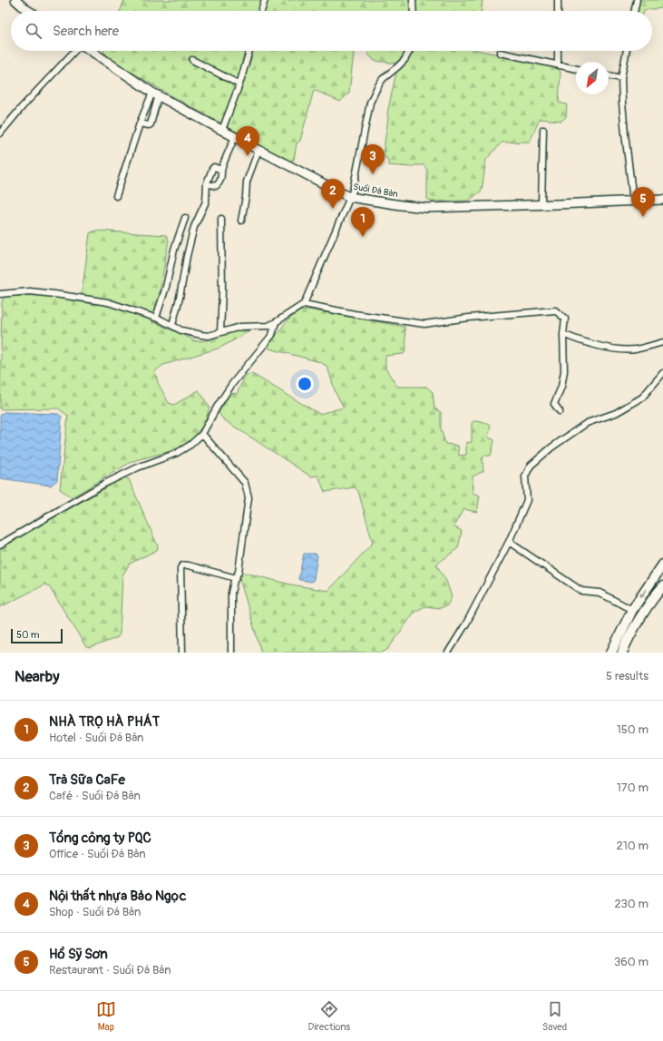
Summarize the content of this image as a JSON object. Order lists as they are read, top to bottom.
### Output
{
  "streets": {
    "street": ["Suối Đá Bàn"]
  },
  "scale_bar": "50 m",
  "north": "bottom left",
  "page": {
    "search": "Search here",
    "pins": [
      "4",
      "3",
      "2",
      "5",
      "1"
    ],
    "scale": "50 m",
    "heading": ["Nearby", "5 results"],
    "list": [
      {
        "mark": "1",
        "name": "NHÀ TRỌ HÀ PHÁT",
        "note": "Hotel · Suối Đá Bàn",
        "value": "150 m"
      },
      {
        "mark": "2",
        "name": "Trà Sữa CaFe",
        "note": "Café · Suối Đá Bàn",
        "value": "170 m"
      },
      {
        "mark": "3",
        "name": "Tổng công ty PQC",
        "note": "Office · Suối Đá Bàn",
        "value": "210 m"
      },
      {
        "mark": "4",
        "name": "Nội thất nhựa Bảo Ngọc",
        "note": "Shop · Suối Đá Bàn",
        "value": "230 m"
      },
      {
        "mark": "5",
        "name": "Hồ Sỹ Sơn",
        "note": "Restaurant · Suối Đá Bàn",
        "value": "360 m"
      }
    ],
    "nav": ["Map", "Directions", "Saved"]
  }
}
